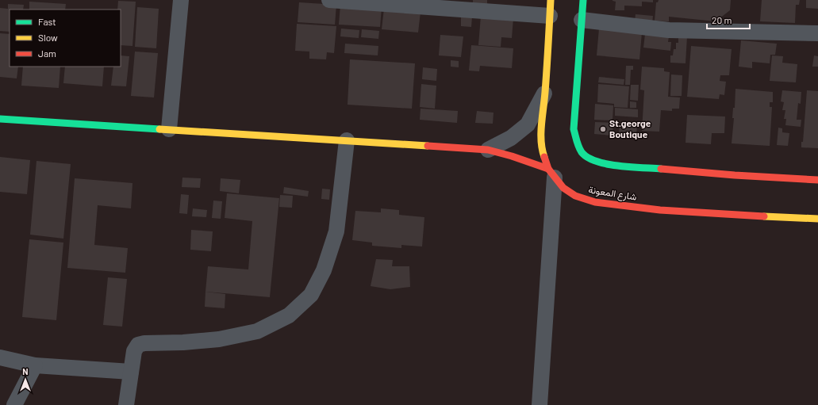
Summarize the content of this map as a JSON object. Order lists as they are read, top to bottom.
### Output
{
  "streets": {
    "main road": ["شارع المعونة"]
  },
  "places": ["St.george Boutique"],
  "legend": ["Fast", "Slow", "Jam"],
  "scale_bar": "20 m",
  "north": "top"
}
